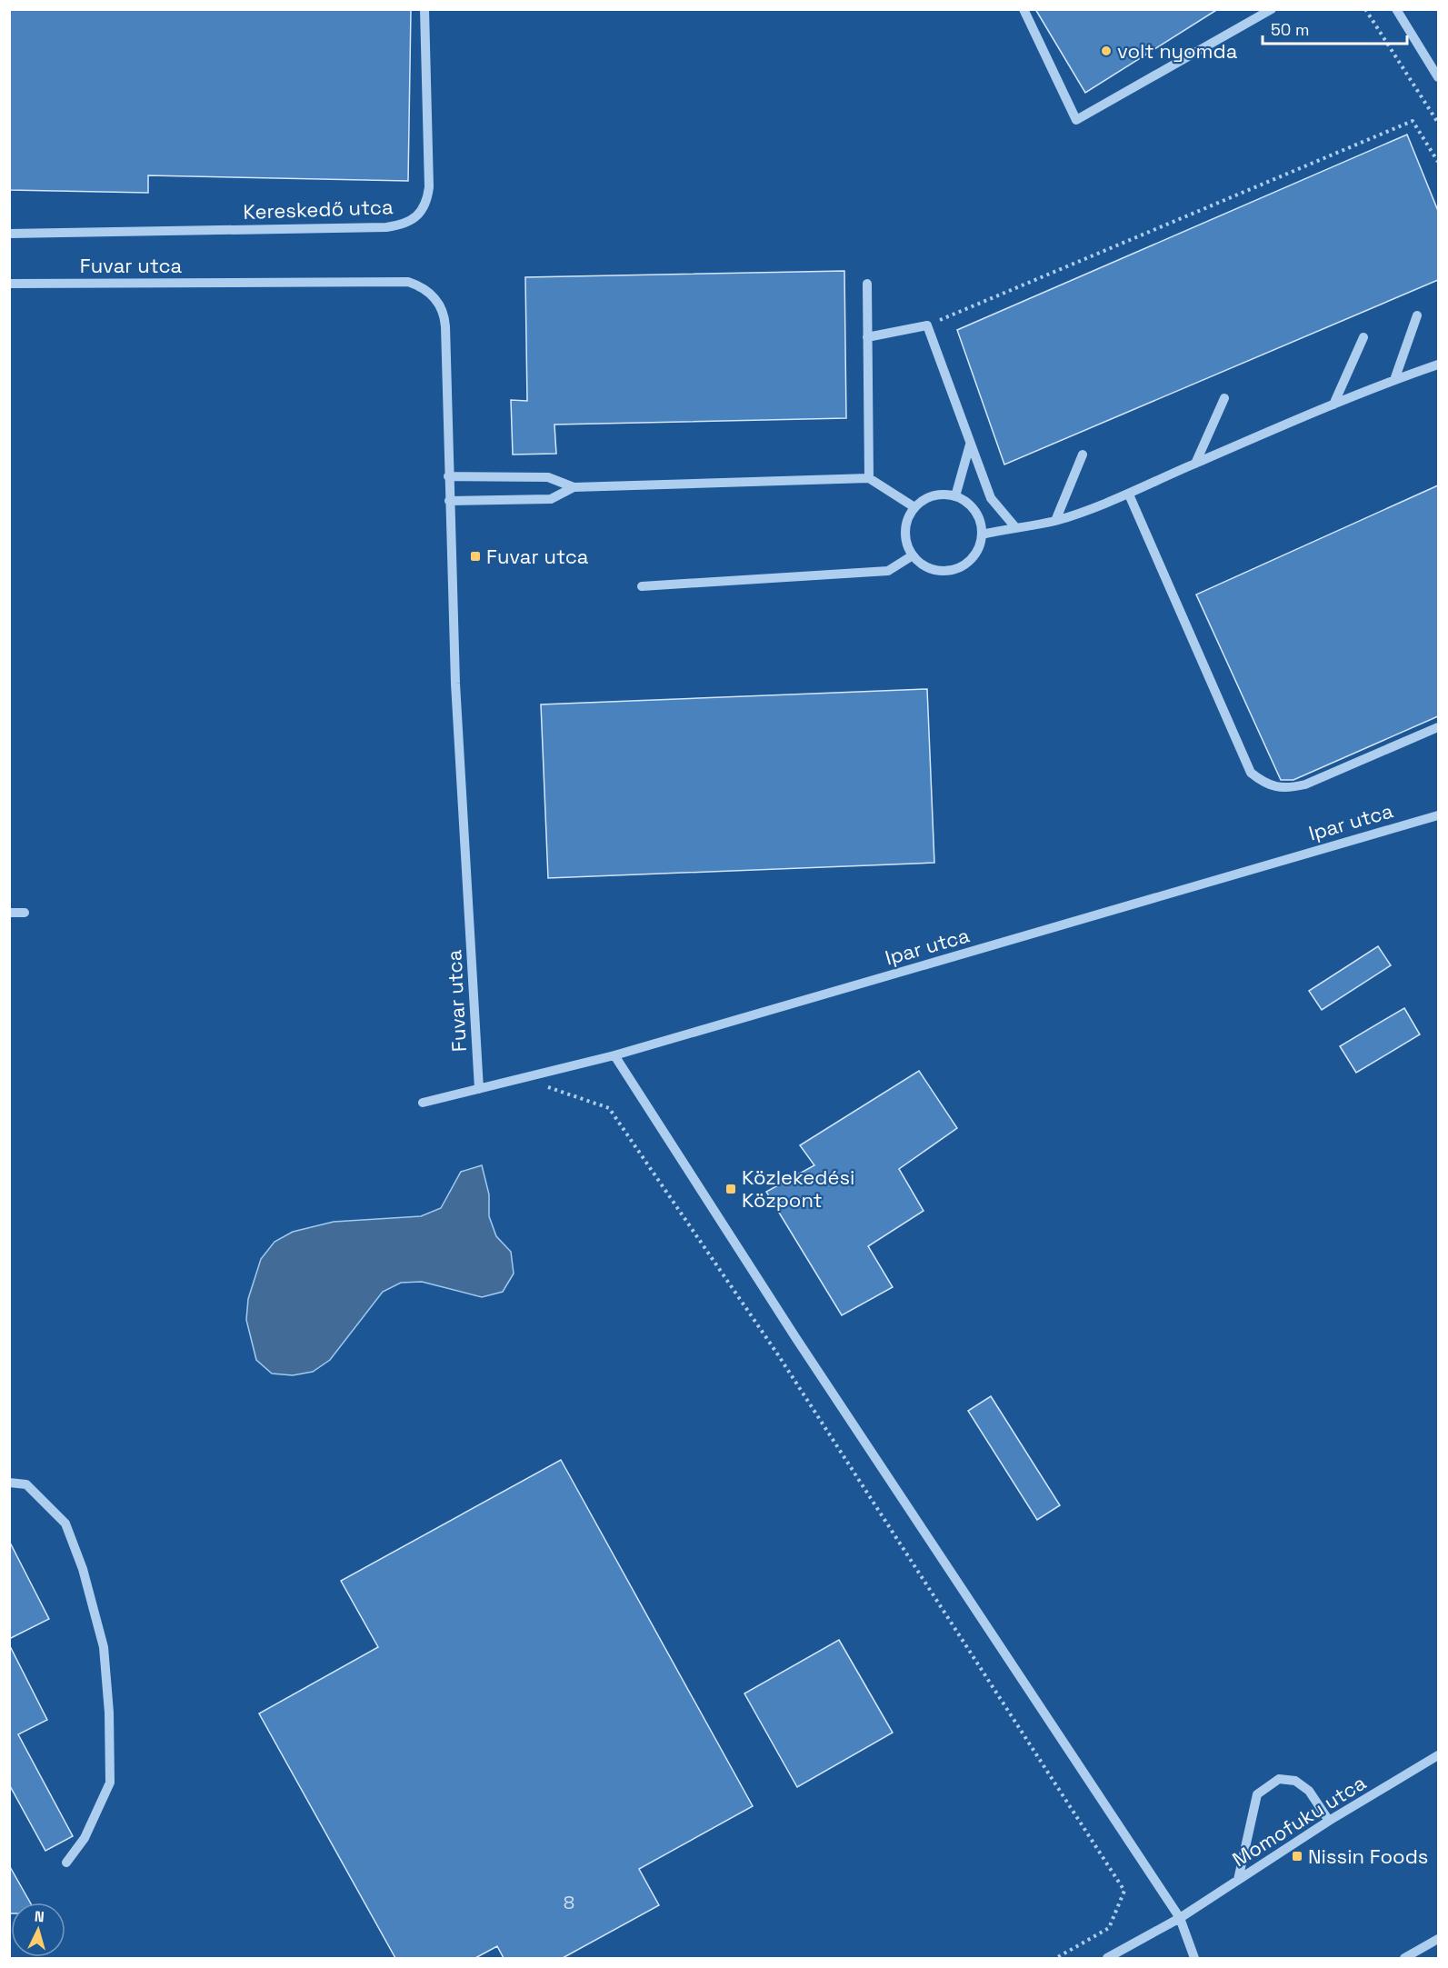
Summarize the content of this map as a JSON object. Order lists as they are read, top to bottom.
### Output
{
  "streets": {
    "street": [
      "Kereskedő utca",
      "Fuvar utca",
      "Ipar utca",
      "Momofuku utca"
    ]
  },
  "crossings": [
    ["Fuvar utca", "Ipar utca"]
  ],
  "places": {
    "other": ["volt nyomda"],
    "transit": ["Fuvar utca", "Közlekedési Központ", "Nissin Foods"]
  },
  "house_numbers": ["8"],
  "scale_bar": "50 m",
  "north": "top"
}
